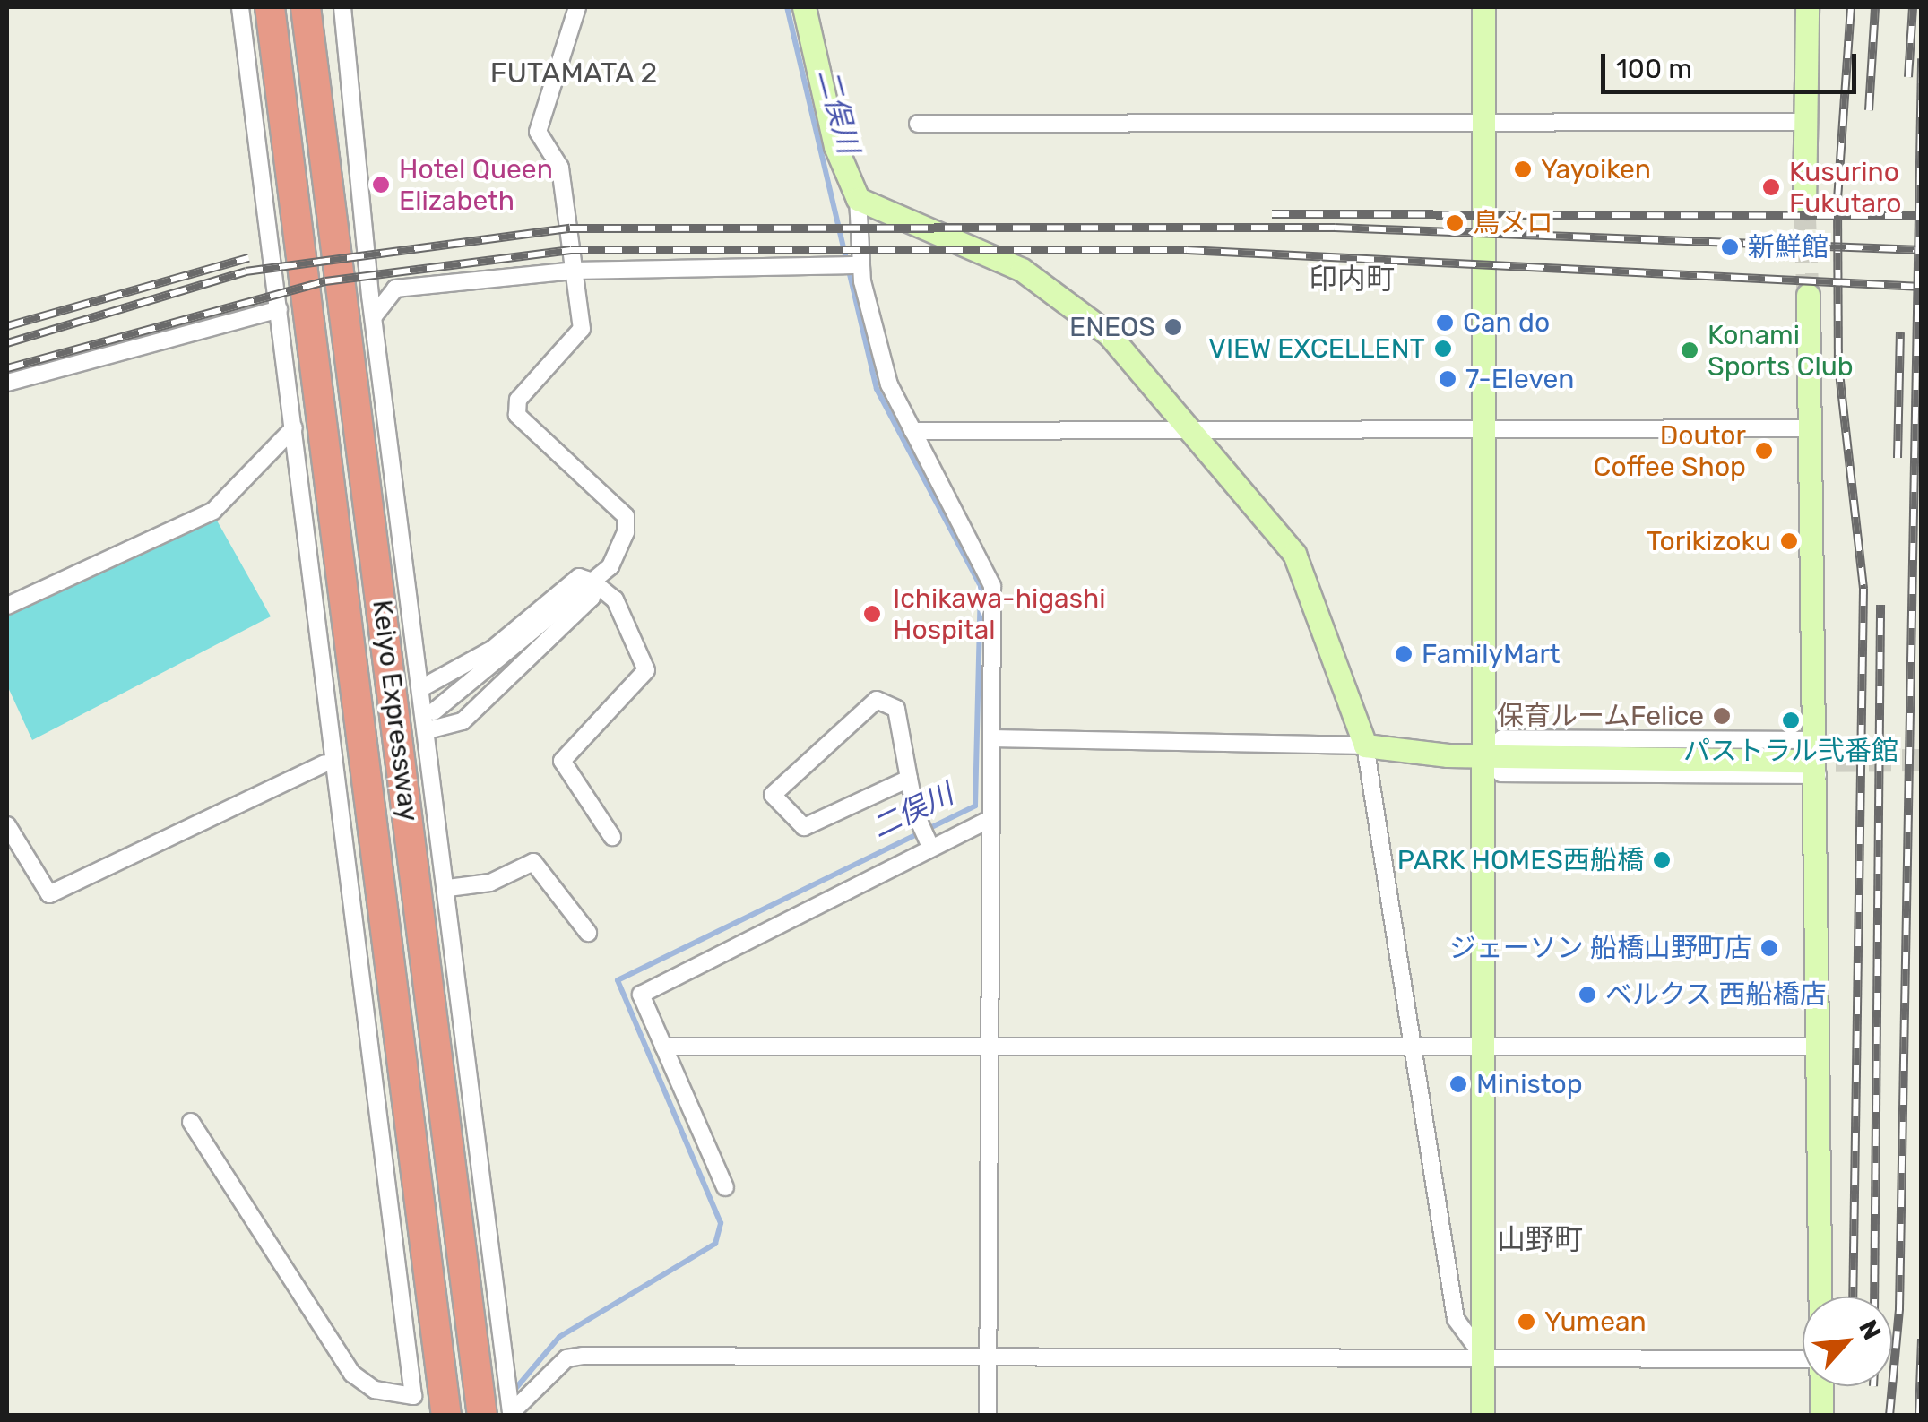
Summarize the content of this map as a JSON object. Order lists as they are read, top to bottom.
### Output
{
  "streets": {
    "highway": ["Keiyo Expressway"]
  },
  "districts": ["FUTAMATA 2", "印内町", "山野町"],
  "water": ["二俣川"],
  "places": [
    "Yayoiken",
    "Hotel Queen Elizabeth",
    "Kusurino Fukutaro",
    "鳥メロ",
    "新鮮館",
    "Can do",
    "ENEOS",
    "VIEW EXCELLENT",
    "Konami Sports Club",
    "7-Eleven",
    "Doutor Coffee Shop",
    "Torikizoku",
    "Ichikawa-higashi Hospital",
    "FamilyMart",
    "保育ルームFelice",
    "パストラル弐番館",
    "PARK HOMES西船橋",
    "ジェーソン 船橋山野町店",
    "ベルクス 西船橋店",
    "Ministop",
    "Yumean"
  ],
  "scale_bar": "100 m",
  "north": "top right"
}
